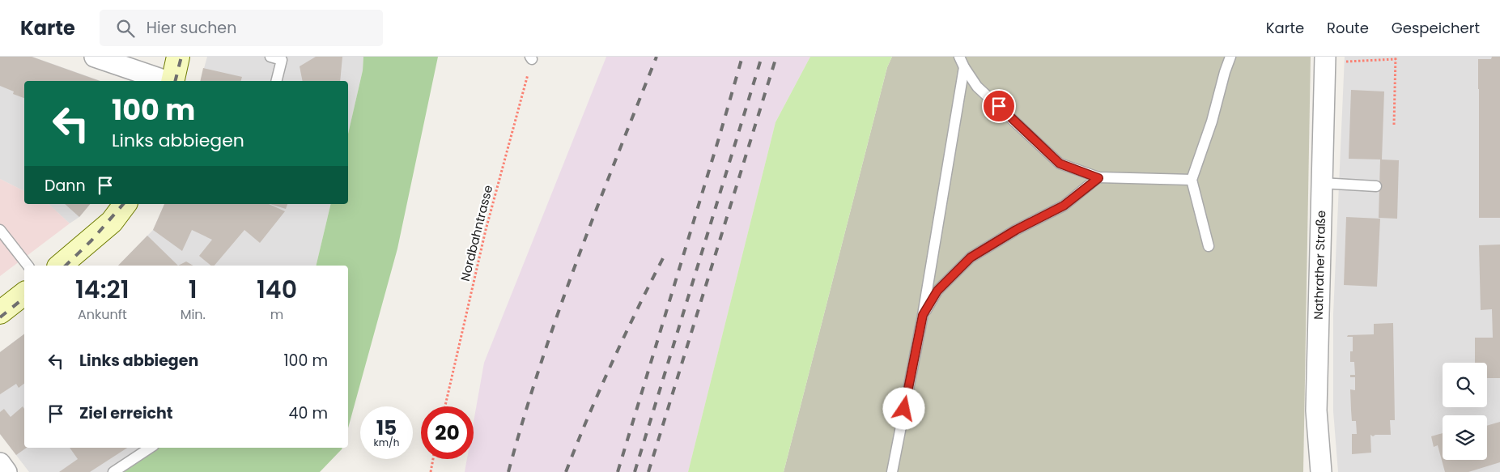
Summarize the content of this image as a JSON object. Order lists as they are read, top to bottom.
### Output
{
  "streets": {
    "street": ["Nathrather Straße"],
    "path": ["Nordbahntrasse"]
  },
  "page": {
    "header": "Karte",
    "search": "Hier suchen",
    "nav": ["Karte", "Route", "Gespeichert"],
    "turn": ["100 m", "Links abbiegen"],
    "then": "Dann",
    "eta": [
      "14:21",
      "Ankunft",
      "1",
      "Min.",
      "140",
      "m"
    ],
    "list": [
      {
        "name": "Links abbiegen",
        "value": "100 m"
      },
      {
        "name": "Ziel erreicht",
        "value": "40 m"
      }
    ],
    "speed": "15 km/h",
    "limit": "20"
  }
}
